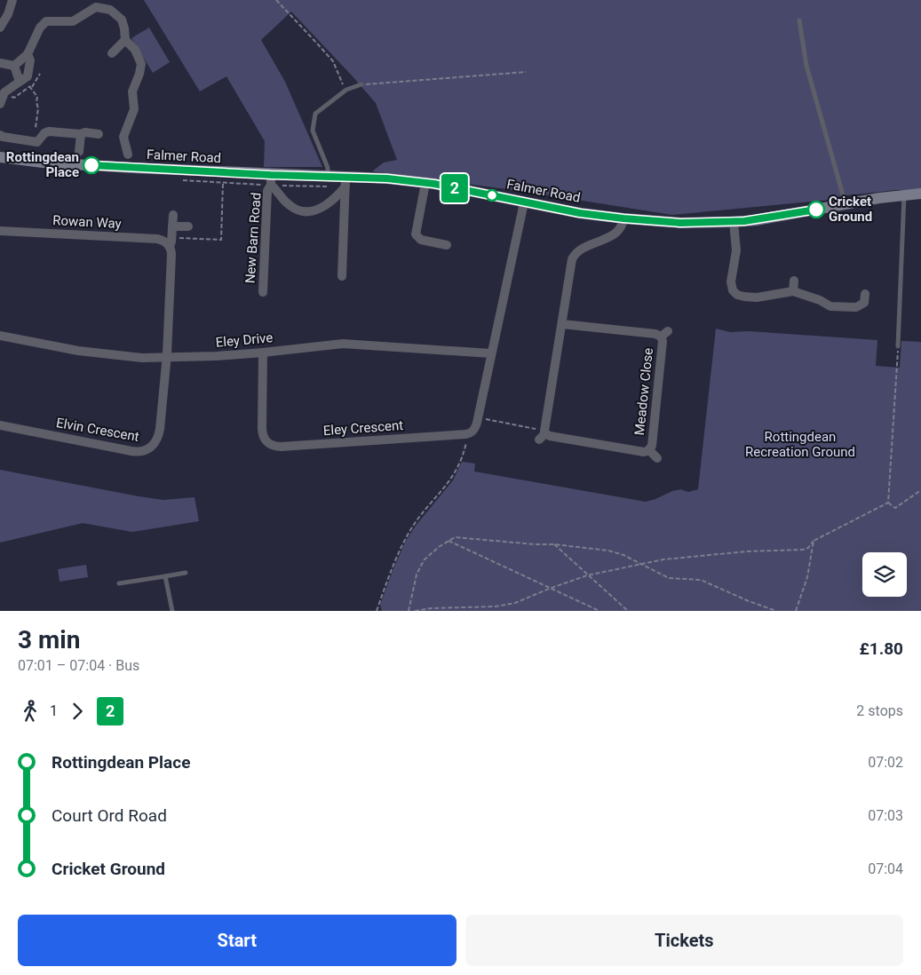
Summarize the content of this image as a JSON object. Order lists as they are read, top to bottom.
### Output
{
  "streets": {
    "main road": ["Falmer Road"],
    "street": [
      "Rowan Way",
      "New Barn Road",
      "Eley Drive",
      "Meadow Close",
      "Eley Crescent",
      "Elvin Crescent"
    ]
  },
  "crossings": [
    ["Falmer Road", "New Barn Road"],
    ["Eley Drive", "Eley Crescent"],
    ["Eley Drive", "Elvin Crescent"]
  ],
  "parks": ["Rottingdean Recreation Ground"],
  "places": ["Rottingdean Place", "Cricket Ground"],
  "lines": ["bus line 2"],
  "page": {
    "on_map": "2",
    "heading": ["3 min", "07:01 – 07:04 · Bus", "£1.80"],
    "legs": ["1", "2", "2 stops"],
    "list": [
      {
        "name": "Rottingdean Place",
        "value": "07:02"
      },
      {
        "name": "Court Ord Road",
        "value": "07:03"
      },
      {
        "name": "Cricket Ground",
        "value": "07:04"
      }
    ],
    "buttons": ["Start", "Tickets"]
  }
}
